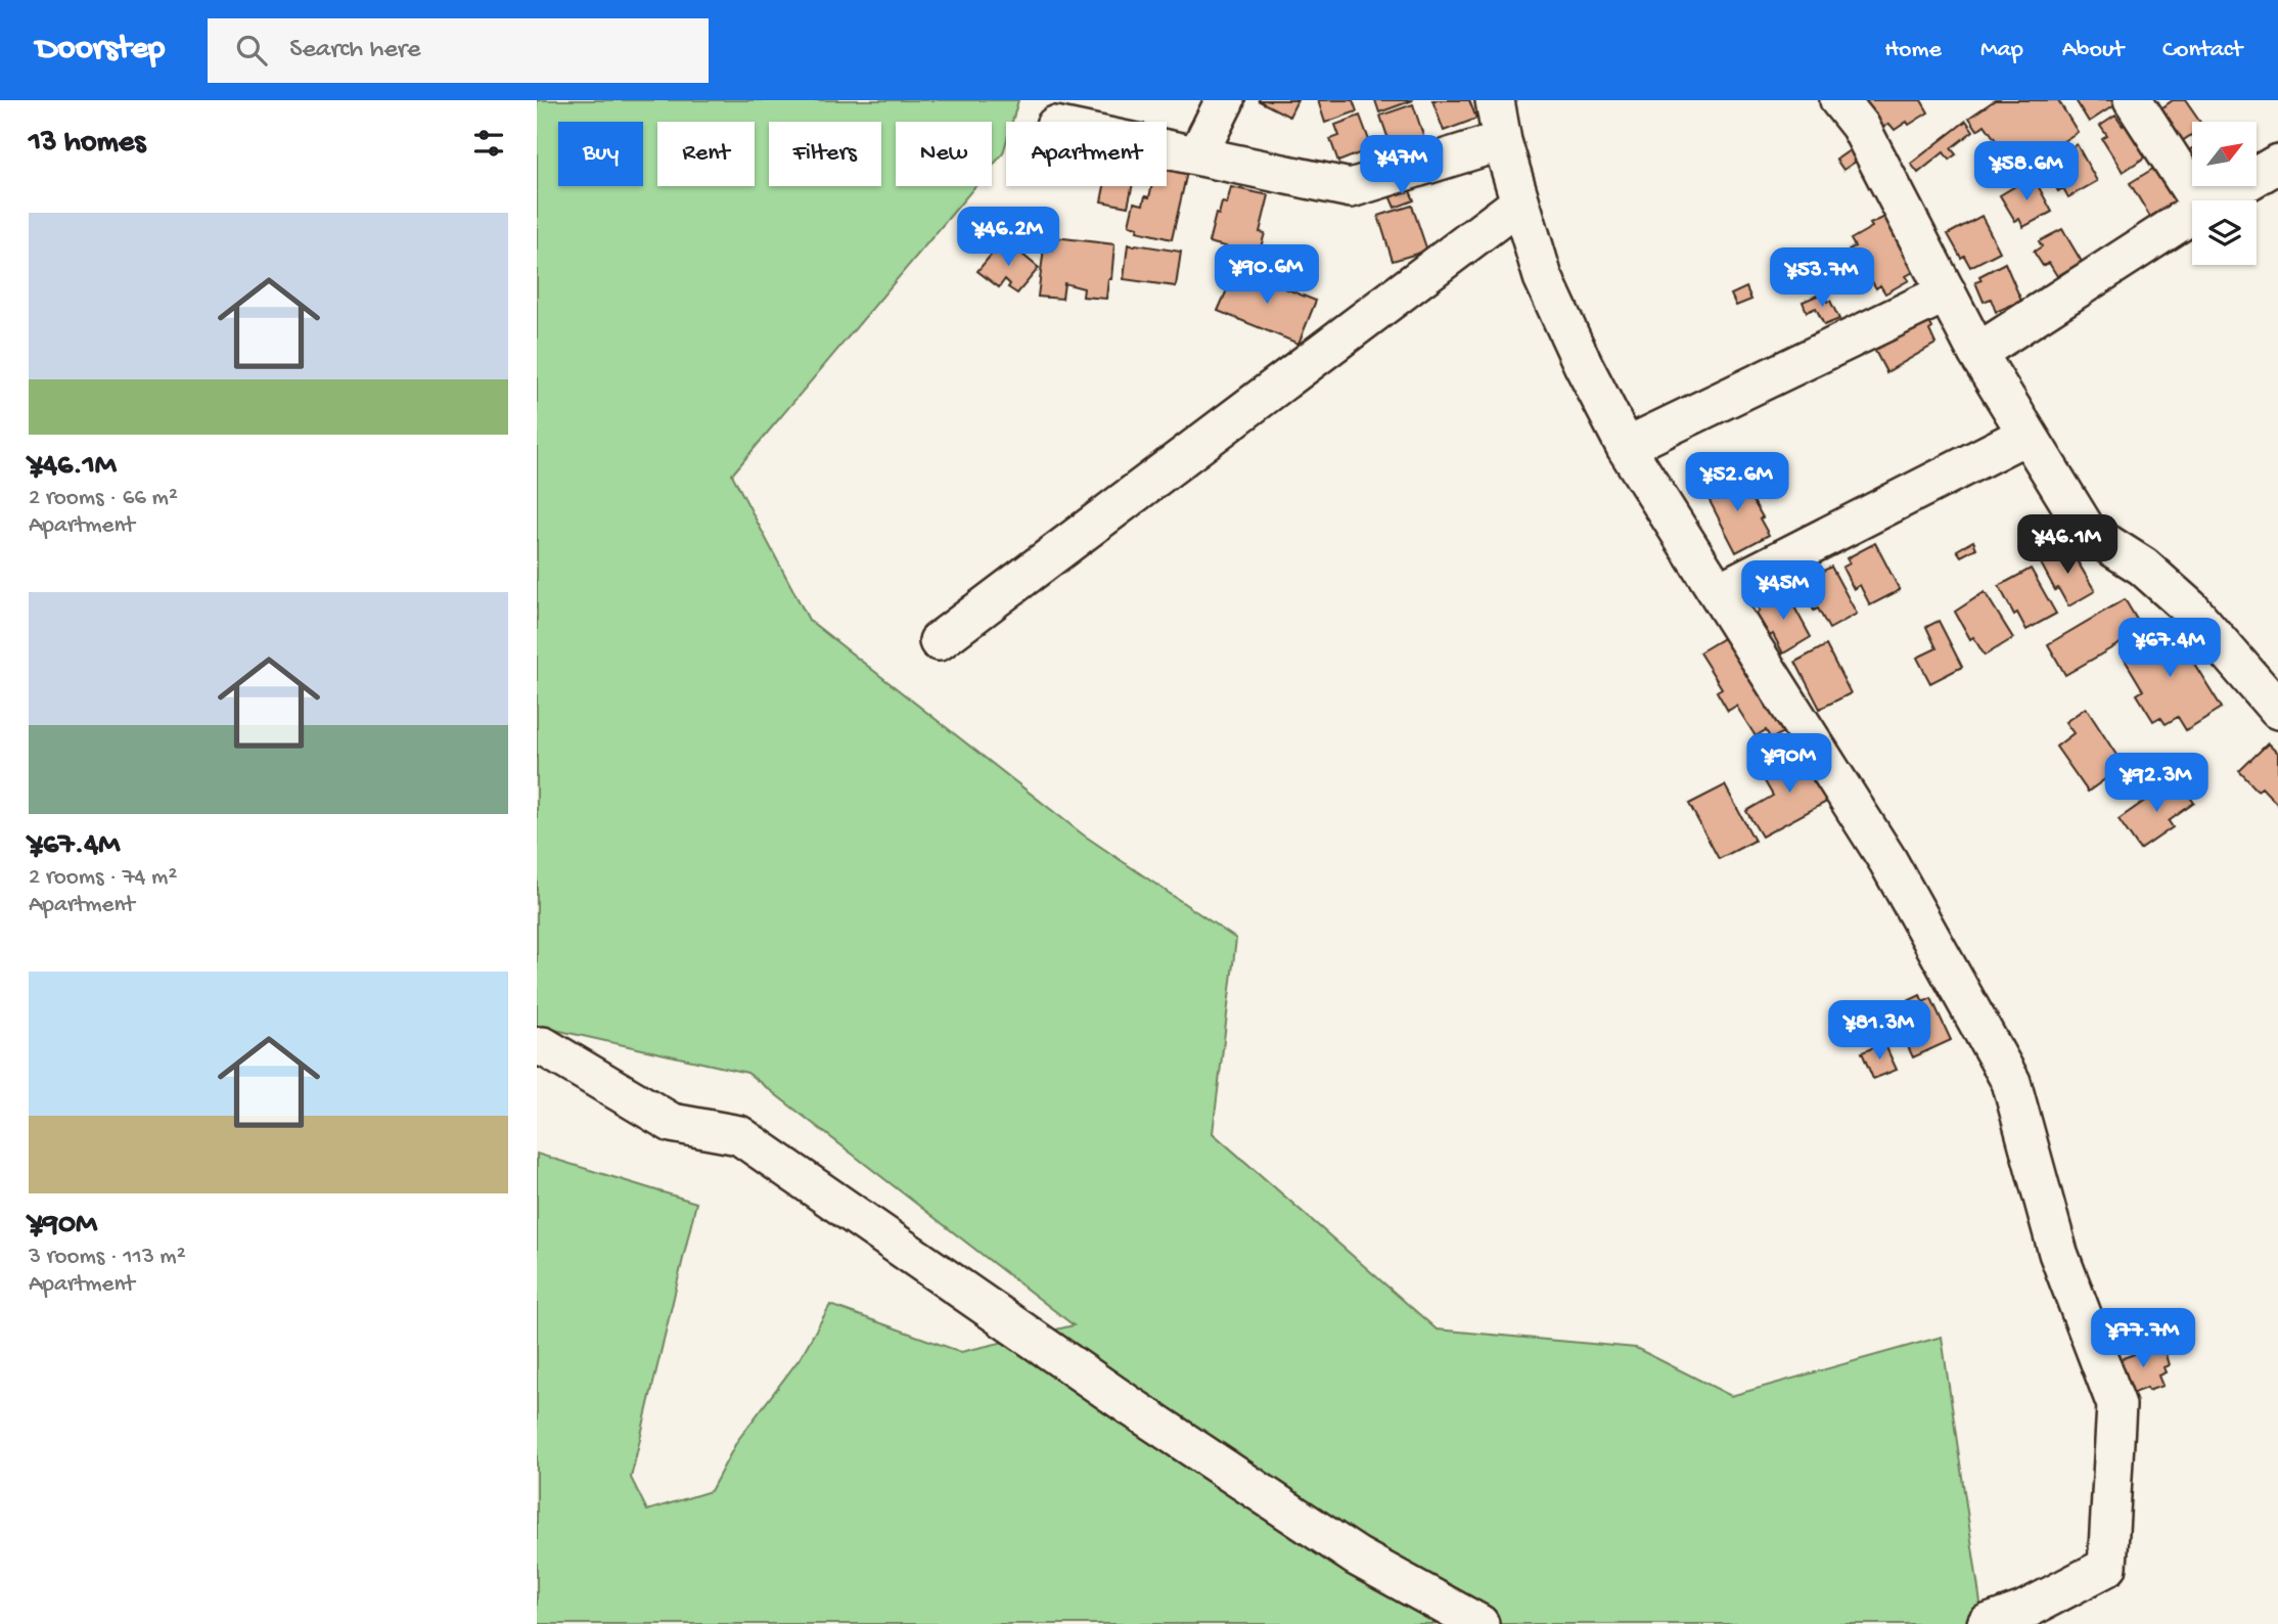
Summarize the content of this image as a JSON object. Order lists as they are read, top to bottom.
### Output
{
  "north": "top right",
  "page": {
    "header": "Doorstep",
    "search": "Search here",
    "nav": [
      "Home",
      "Map",
      "About",
      "Contact"
    ],
    "heading": "13 homes",
    "chip": [
      "Buy",
      "Rent",
      "Filters",
      "New",
      "Apartment"
    ],
    "price": [
      "¥47M",
      "¥58.6M",
      "¥46.2M",
      "¥90.6M",
      "¥53.7M",
      "¥52.6M",
      "¥46.1M",
      "¥45M",
      "¥67.4M",
      "¥90M",
      "¥92.3M",
      "¥81.3M",
      "¥77.7M"
    ],
    "list": [
      {
        "name": "¥46.1M",
        "note": "2 rooms · 66 m² · Apartment"
      },
      {
        "name": "¥67.4M",
        "note": "2 rooms · 74 m² · Apartment"
      },
      {
        "name": "¥90M",
        "note": "3 rooms · 113 m² · Apartment"
      }
    ]
  }
}
